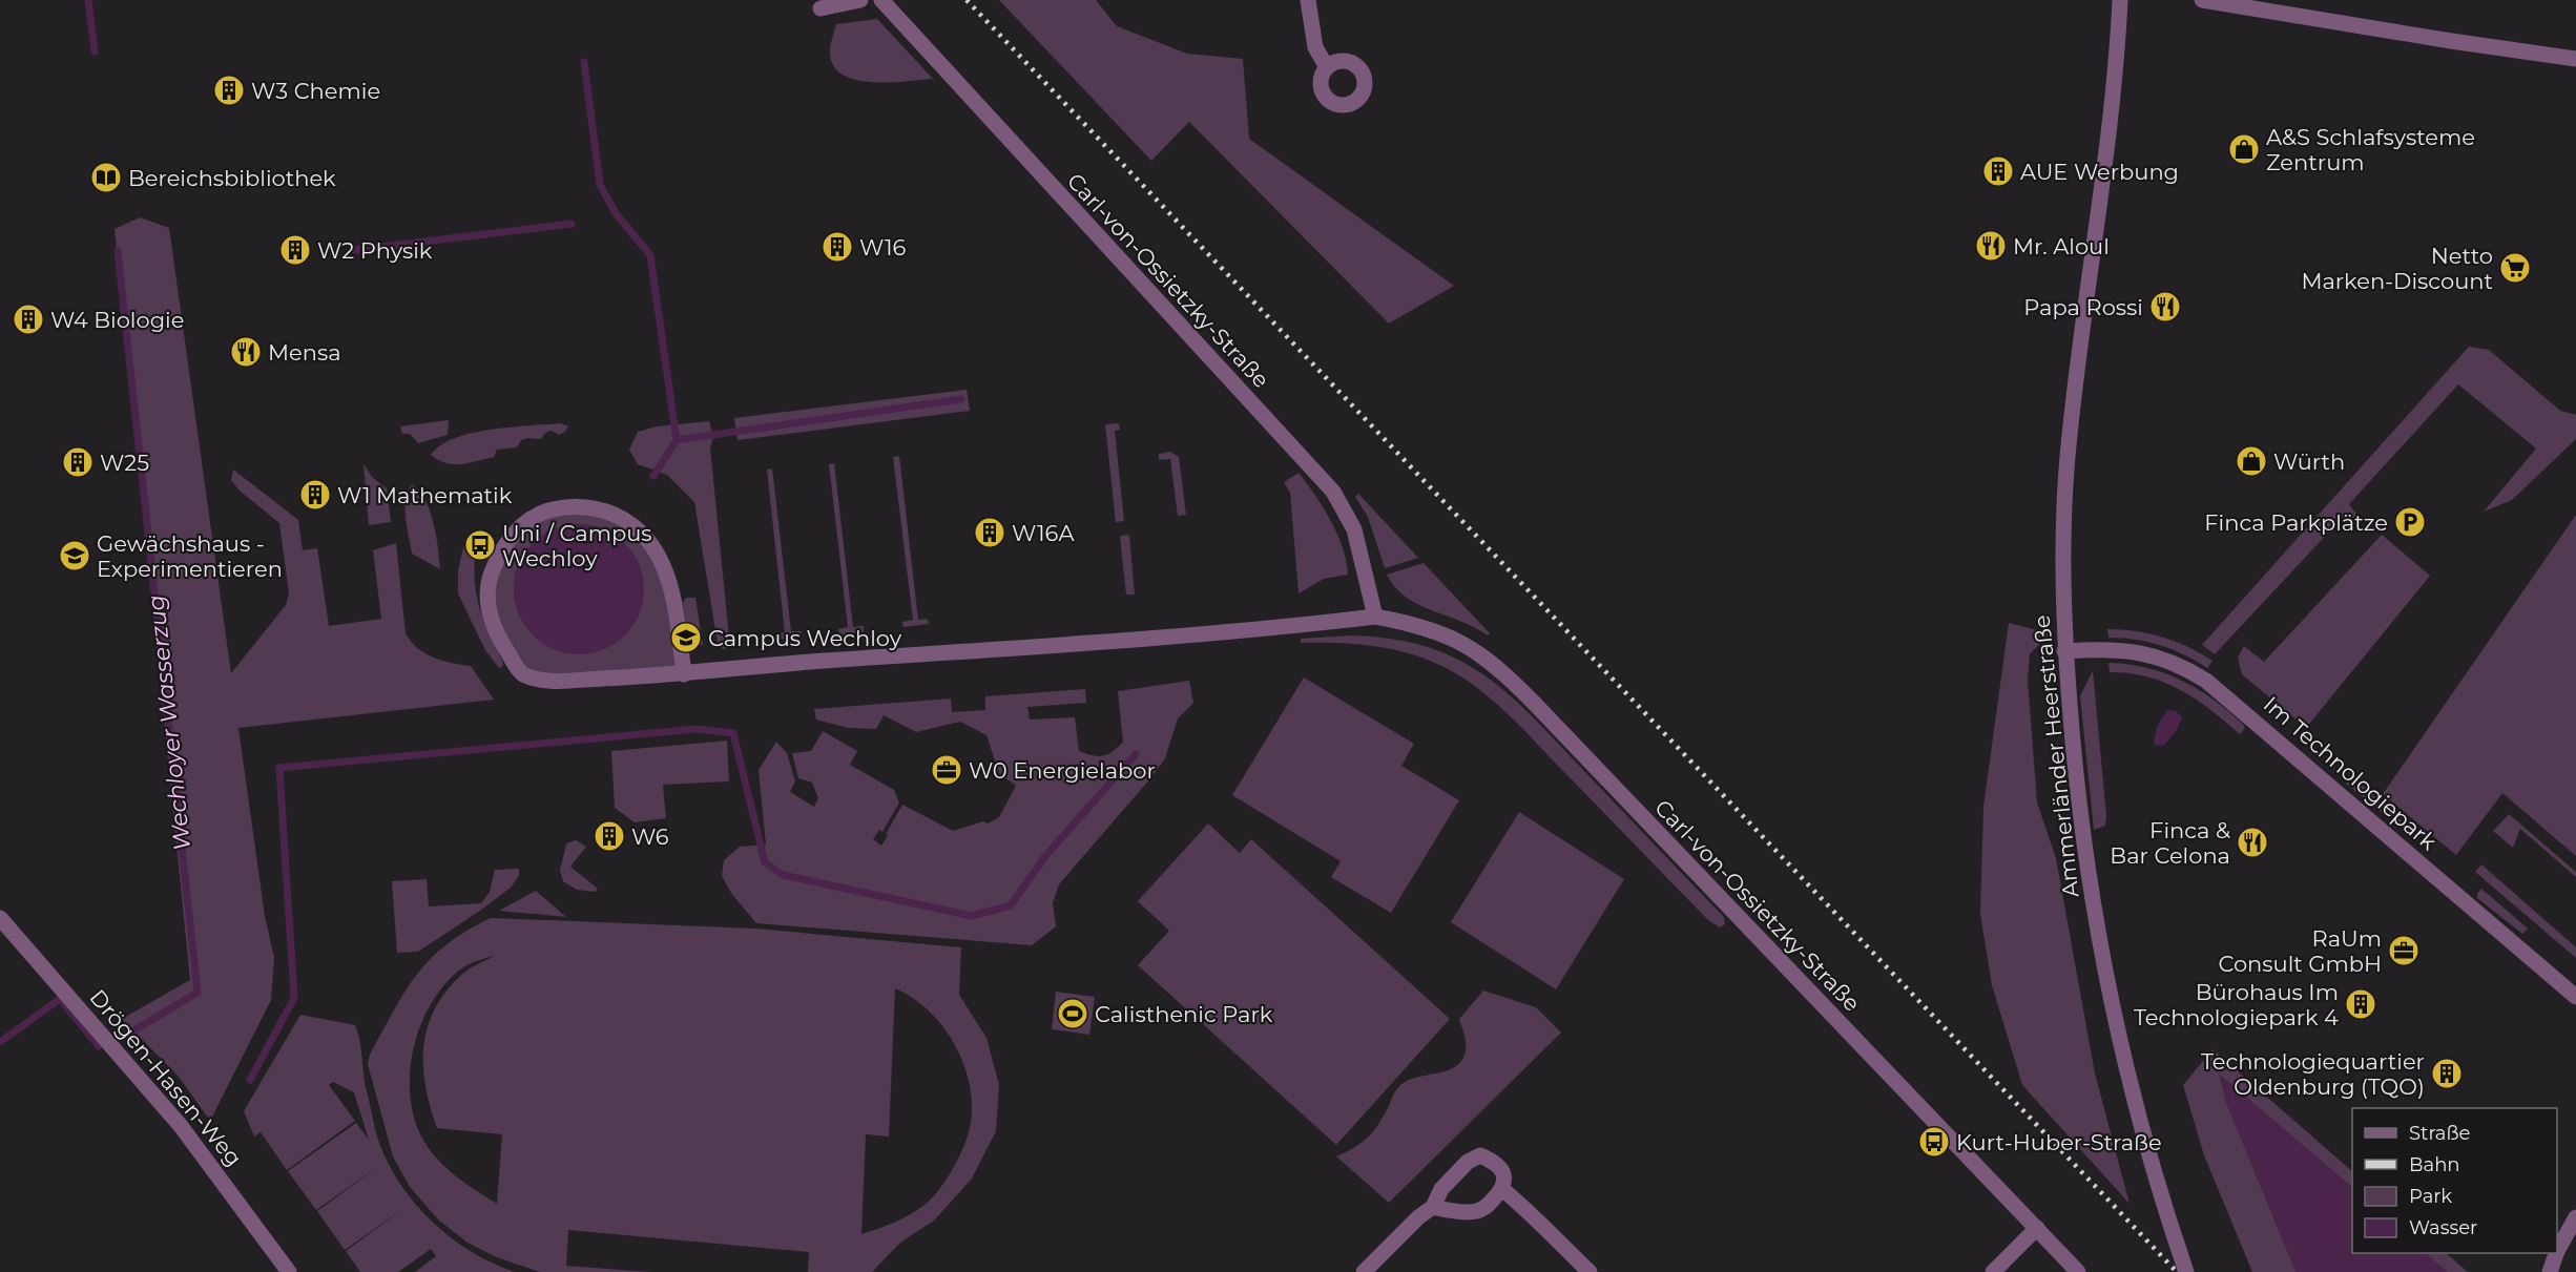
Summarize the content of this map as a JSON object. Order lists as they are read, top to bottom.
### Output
{
  "streets": {
    "street": [
      "Carl-von-Ossietzky-Straße",
      "Ammerländer Heerstraße",
      "Im Technologiepark",
      "Drögen-Hasen-Weg"
    ]
  },
  "crossings": [
    ["Ammerländer Heerstraße", "Im Technologiepark"]
  ],
  "water": ["Wechloyer Wasserzug"],
  "places": {
    "building": [
      "W3 Chemie",
      "AUE Werbung",
      "W16",
      "W2 Physik",
      "W4 Biologie",
      "W25",
      "W1 Mathematik",
      "W16A",
      "W6",
      "Bürohaus Im Technologiepark 4",
      "Technologiequartier Oldenburg (TQO)"
    ],
    "shop": ["A&S Schlafsysteme Zentrum", "Würth"],
    "library": ["Bereichsbibliothek"],
    "restaurant": [
      "Mr. Aloul",
      "Papa Rossi",
      "Mensa",
      "Finca & Bar Celona"
    ],
    "supermarket": ["Netto Marken-Discount"],
    "parking": ["Finca Parkplätze"],
    "bus stop": ["Uni / Campus Wechloy", "Kurt-Huber-Straße"],
    "school or university": ["Gewächshaus - Experimentieren", "Campus Wechloy"],
    "office": ["W0 Energielabor", "RaUm Consult GmbH"],
    "sports": ["Calisthenic Park"]
  },
  "legend": [
    "Straße",
    "Bahn",
    "Park",
    "Wasser"
  ]
}
